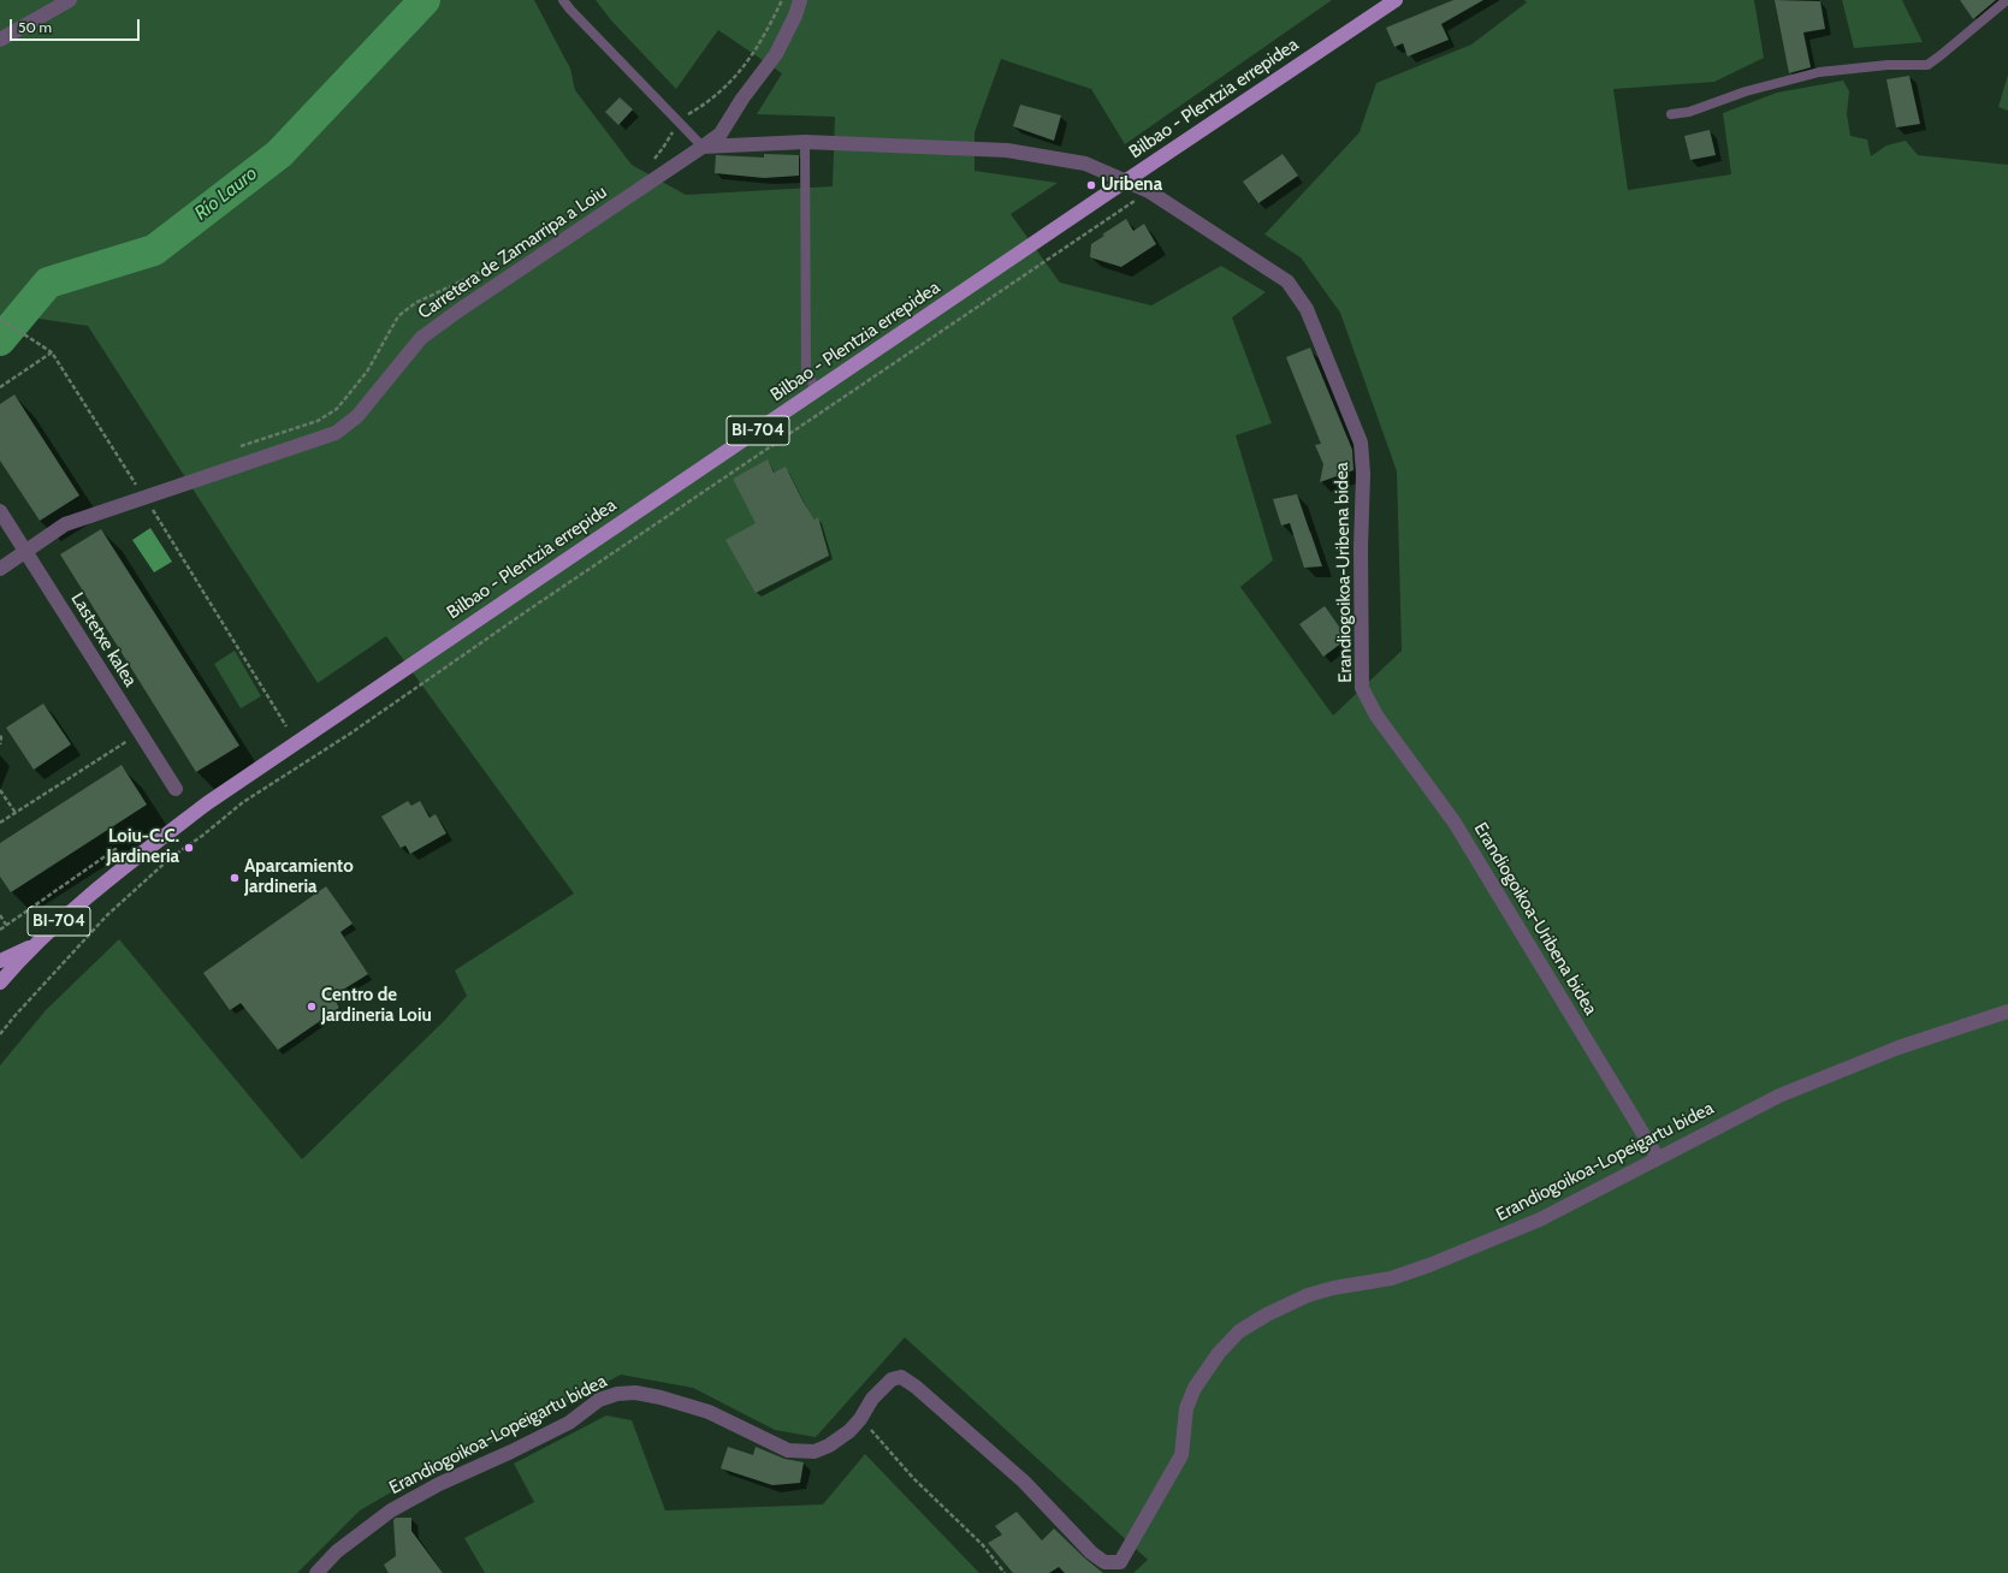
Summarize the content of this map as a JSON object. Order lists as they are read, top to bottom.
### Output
{
  "streets": {
    "main road": ["Bilbao - Plentzia errepidea", "BI-704"],
    "street": [
      "Carretera de Zamarripa a Loiu",
      "Erandiogoikoa-Uribena bidea",
      "Lastetxe kalea",
      "Erandiogoikoa-Lopeigartu bidea"
    ]
  },
  "crossings": [
    ["Bilbao - Plentzia errepidea", "BI-704"],
    ["Bilbao - Plentzia errepidea", "Erandiogoikoa-Uribena bidea"],
    ["Carretera de Zamarripa a Loiu", "Erandiogoikoa-Uribena bidea"],
    ["Carretera de Zamarripa a Loiu", "Lastetxe kalea"],
    ["Erandiogoikoa-Uribena bidea", "Erandiogoikoa-Lopeigartu bidea"]
  ],
  "water": ["Río Lauro"],
  "places": [
    "Uribena",
    "Loiu-C.C. Jardineria",
    "Aparcamiento Jardineria",
    "Centro de Jardineria Loiu"
  ],
  "scale_bar": "50 m"
}
